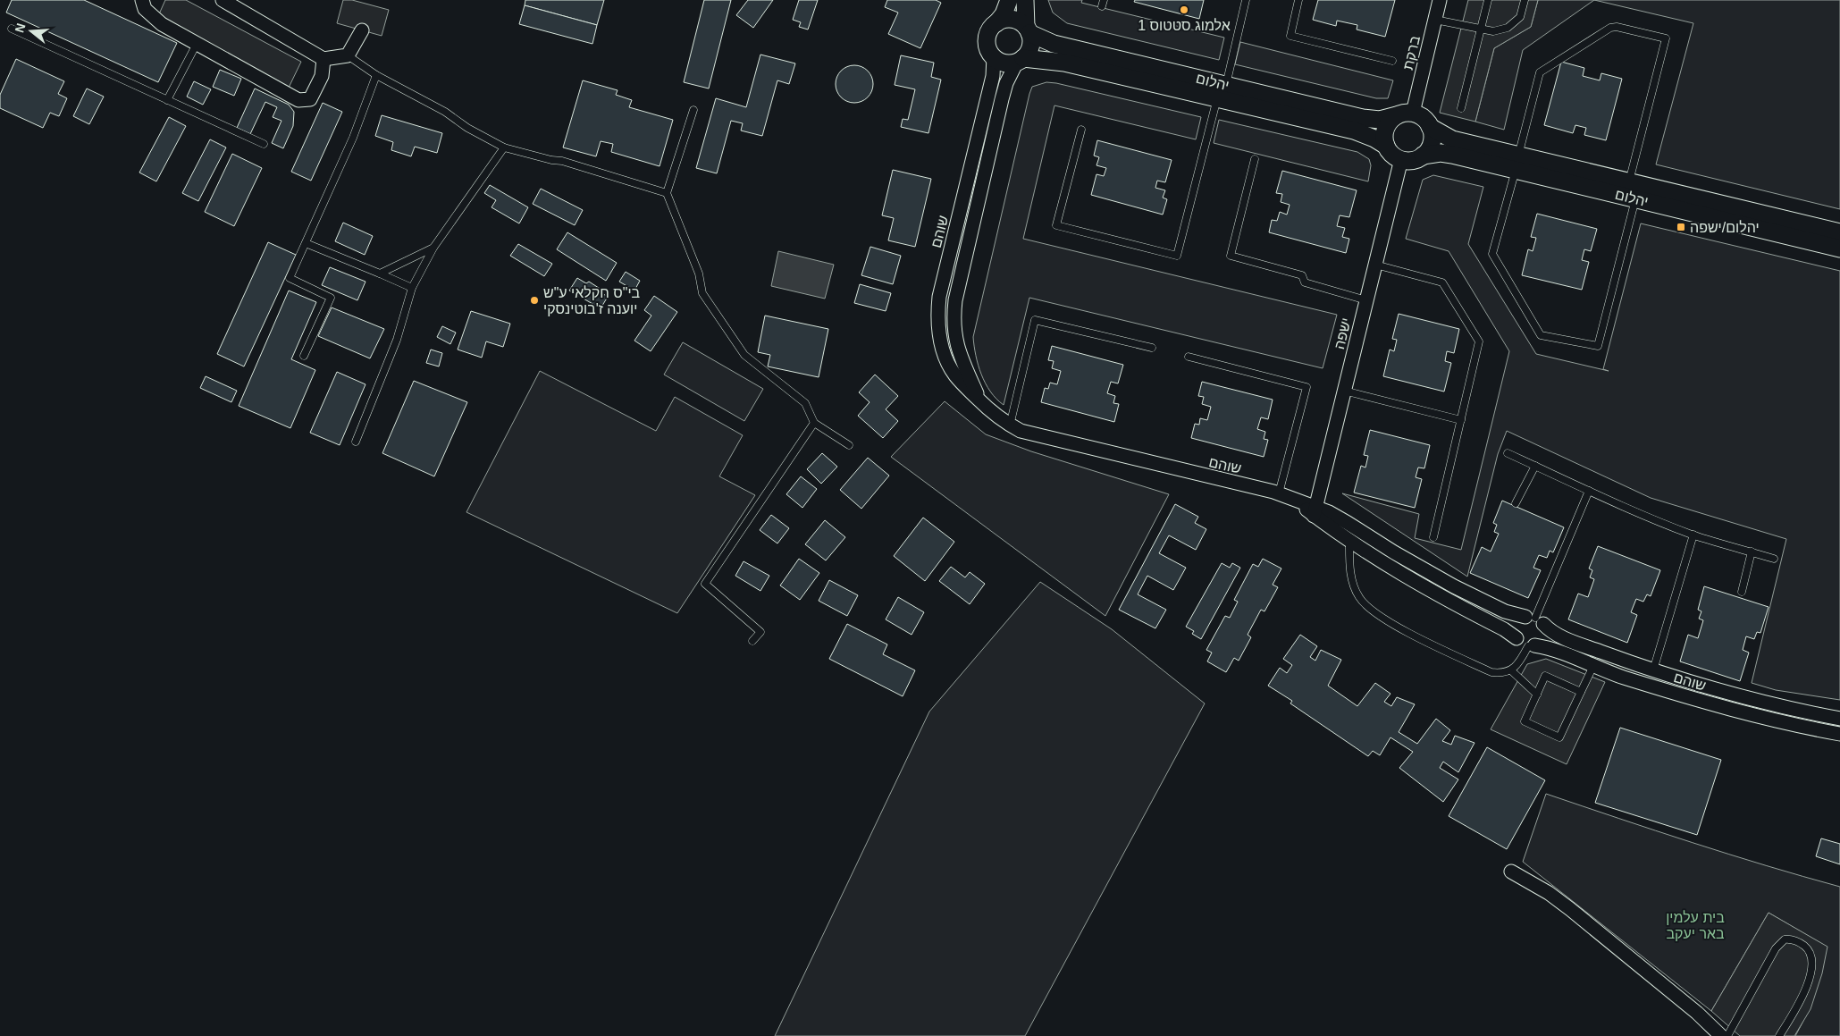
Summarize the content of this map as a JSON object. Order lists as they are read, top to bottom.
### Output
{
  "streets": {
    "street": [
      "ברקת",
      "יהלום",
      "שוהם",
      "ישפה"
    ]
  },
  "crossings": [
    ["ברקת", "יהלום"],
    ["ברקת", "ישפה"],
    ["יהלום", "שוהם"],
    ["יהלום", "ישפה"],
    ["שוהם", "ישפה"]
  ],
  "parks": ["בית עלמין באר יעקב"],
  "places": {
    "other": ["אלמוג סטטוס 1", "בי\"ס חקלאי ע\"ש יוענה ז'בוטינסקי"],
    "transit": ["יהלום/ישפה"]
  },
  "north": "left"
}
